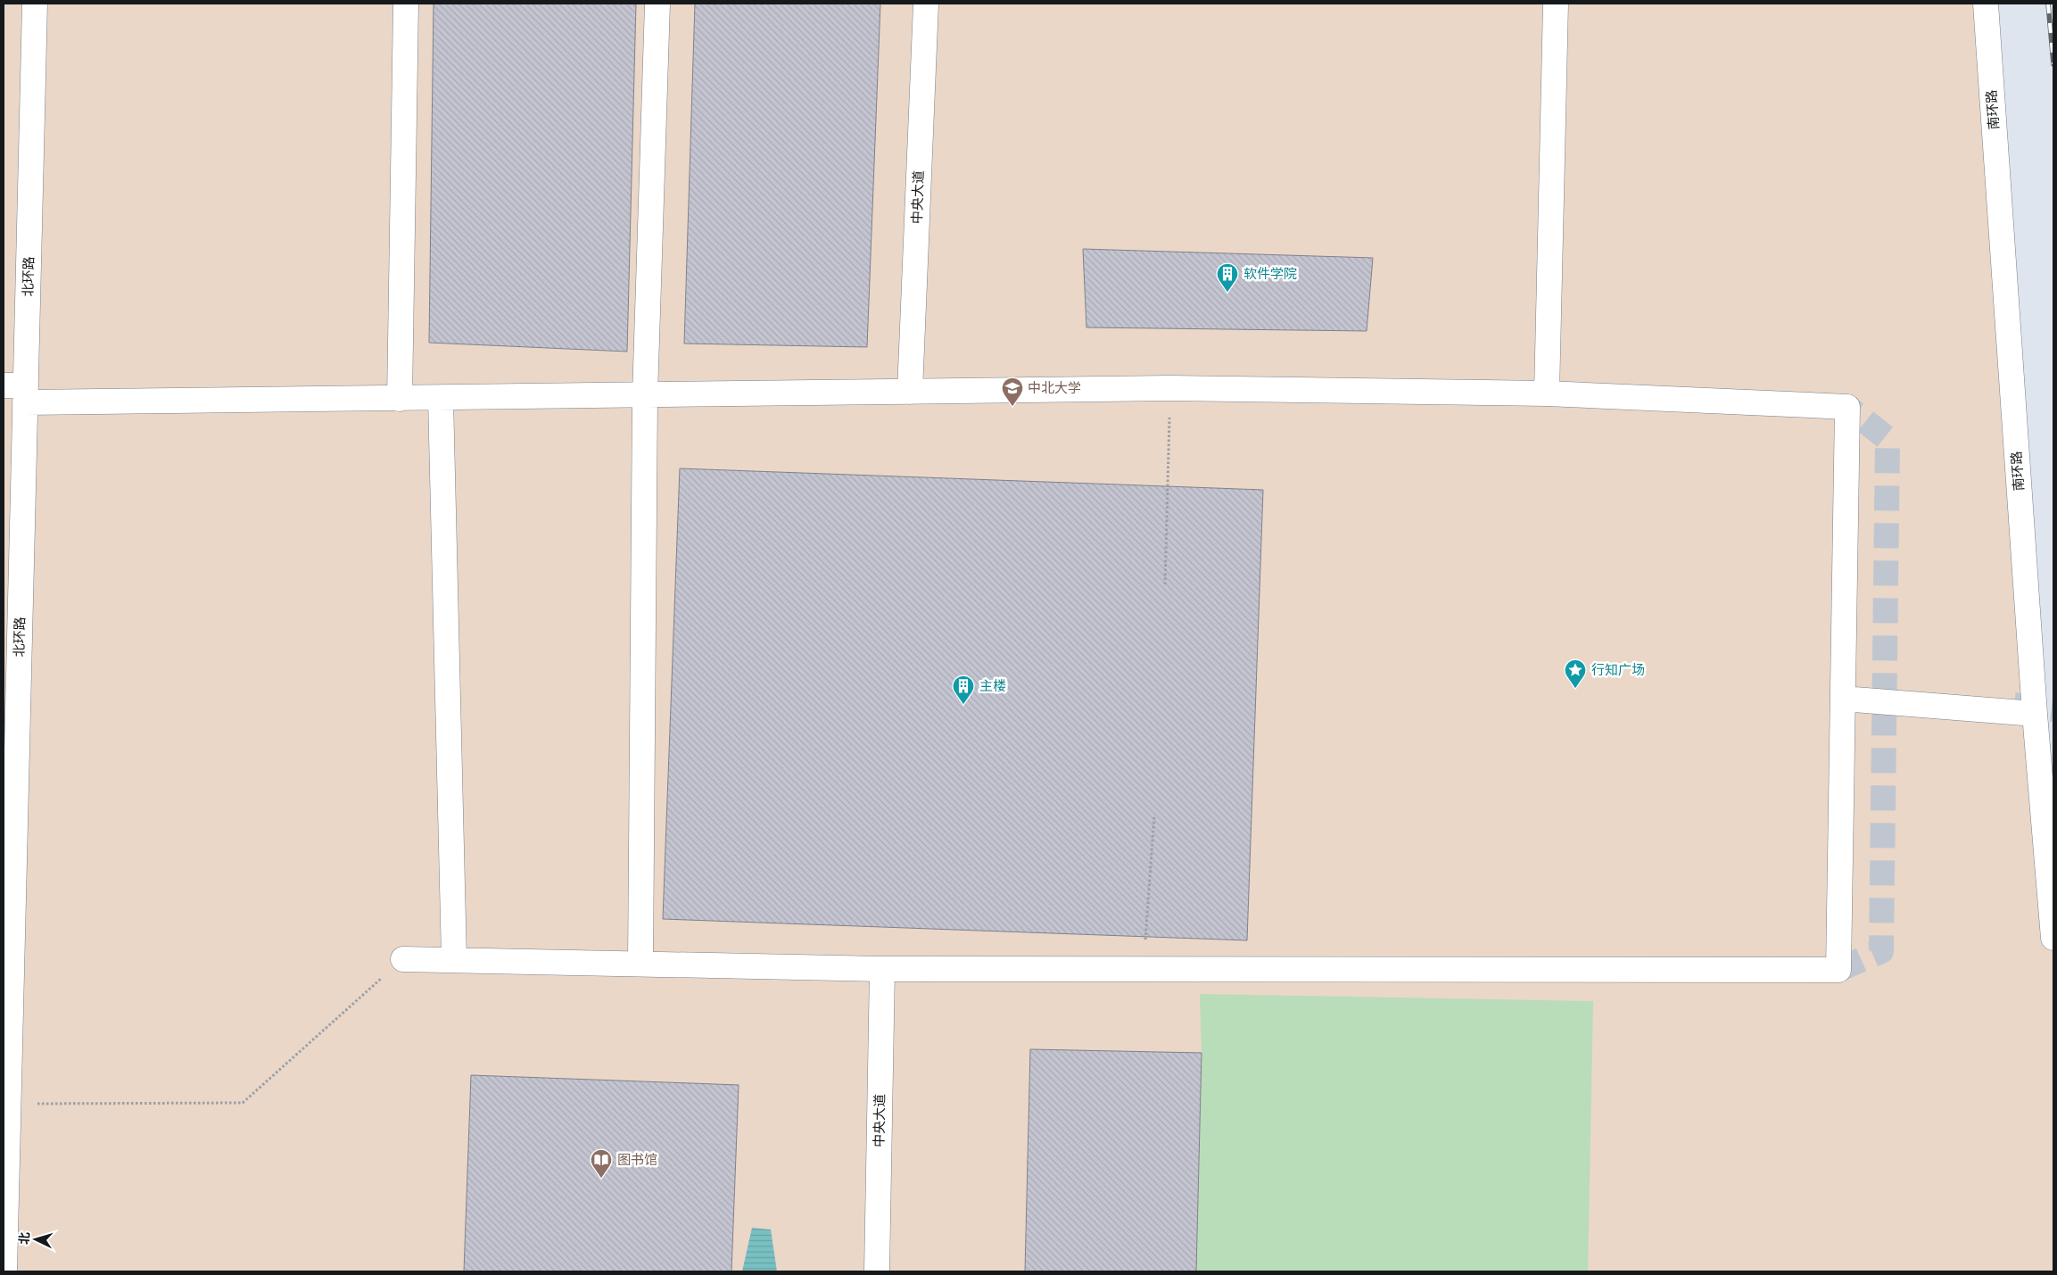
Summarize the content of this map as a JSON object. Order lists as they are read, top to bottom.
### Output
{
  "streets": {
    "street": ["南环路", "中央大道", "北环路"]
  },
  "places": {
    "building": ["软件学院", "主楼"],
    "school or university": ["中北大学"],
    "place": ["行知广场"],
    "library": ["图书馆"]
  },
  "north": "left"
}
